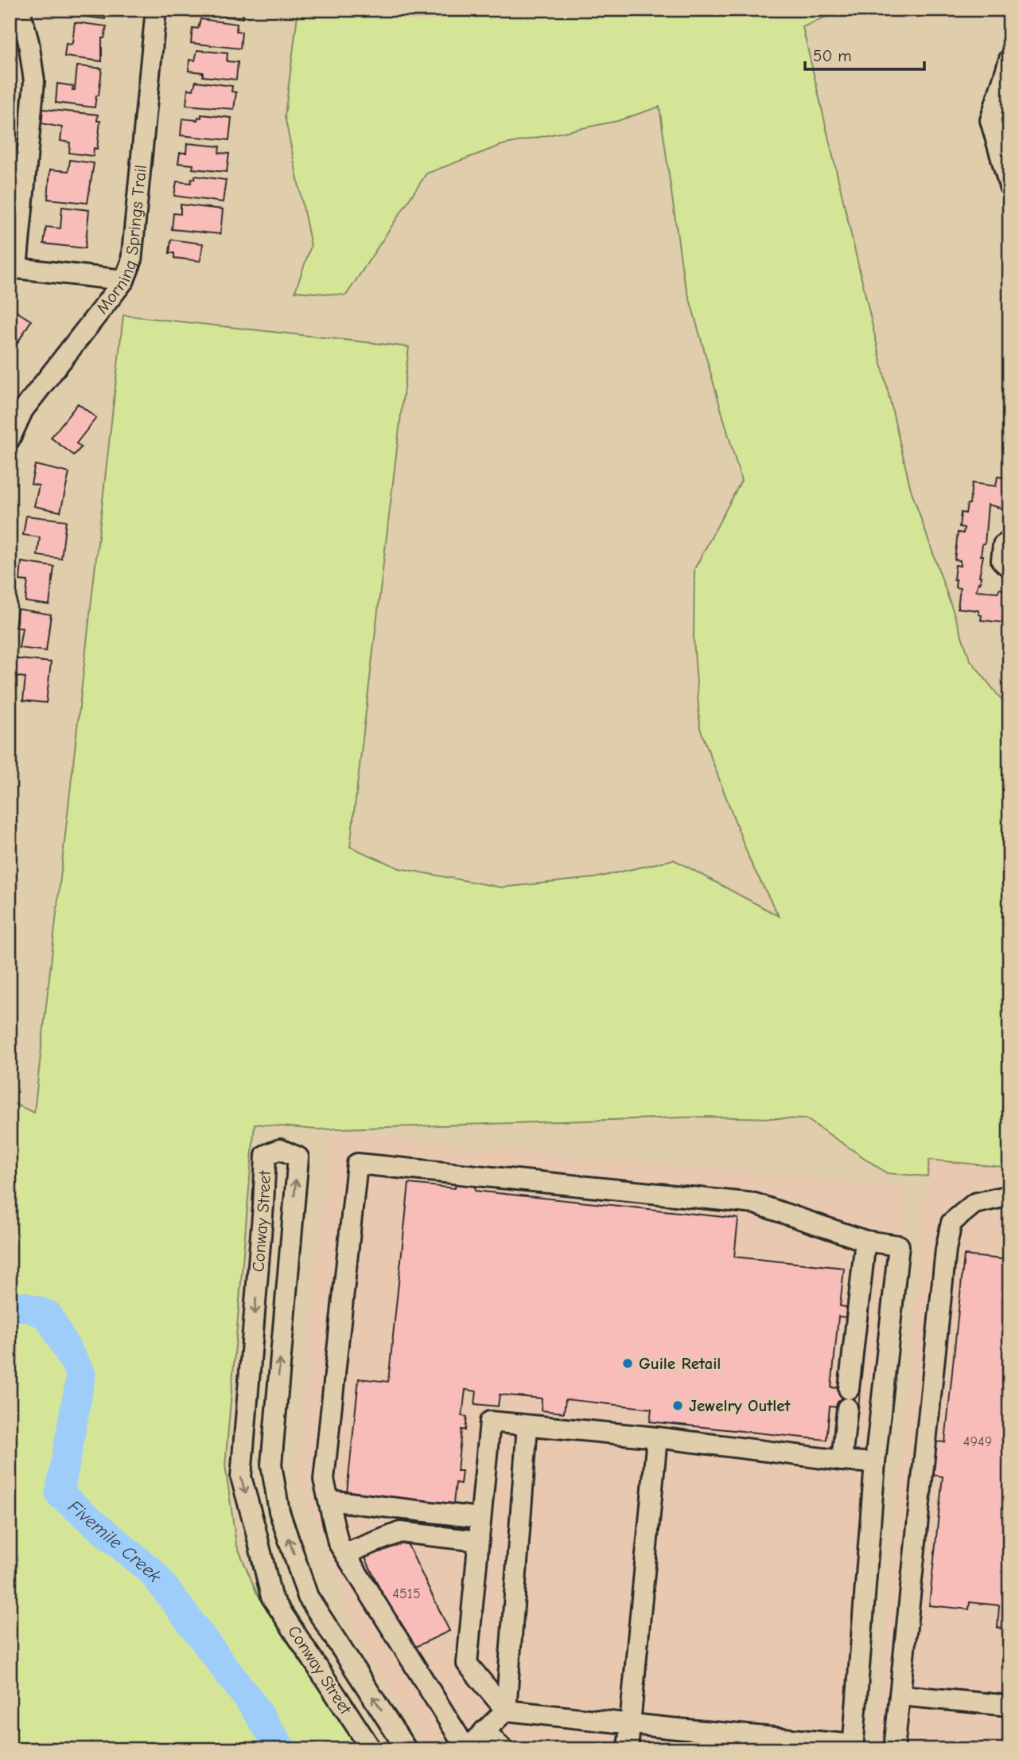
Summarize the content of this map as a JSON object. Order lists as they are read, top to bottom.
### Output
{
  "streets": {
    "street": ["Morning Springs Trail", "Conway Street"]
  },
  "water": ["Fivemile Creek"],
  "places": ["Guile Retail", "Jewelry Outlet"],
  "house_numbers": ["4949", "4515"],
  "scale_bar": "50 m"
}
